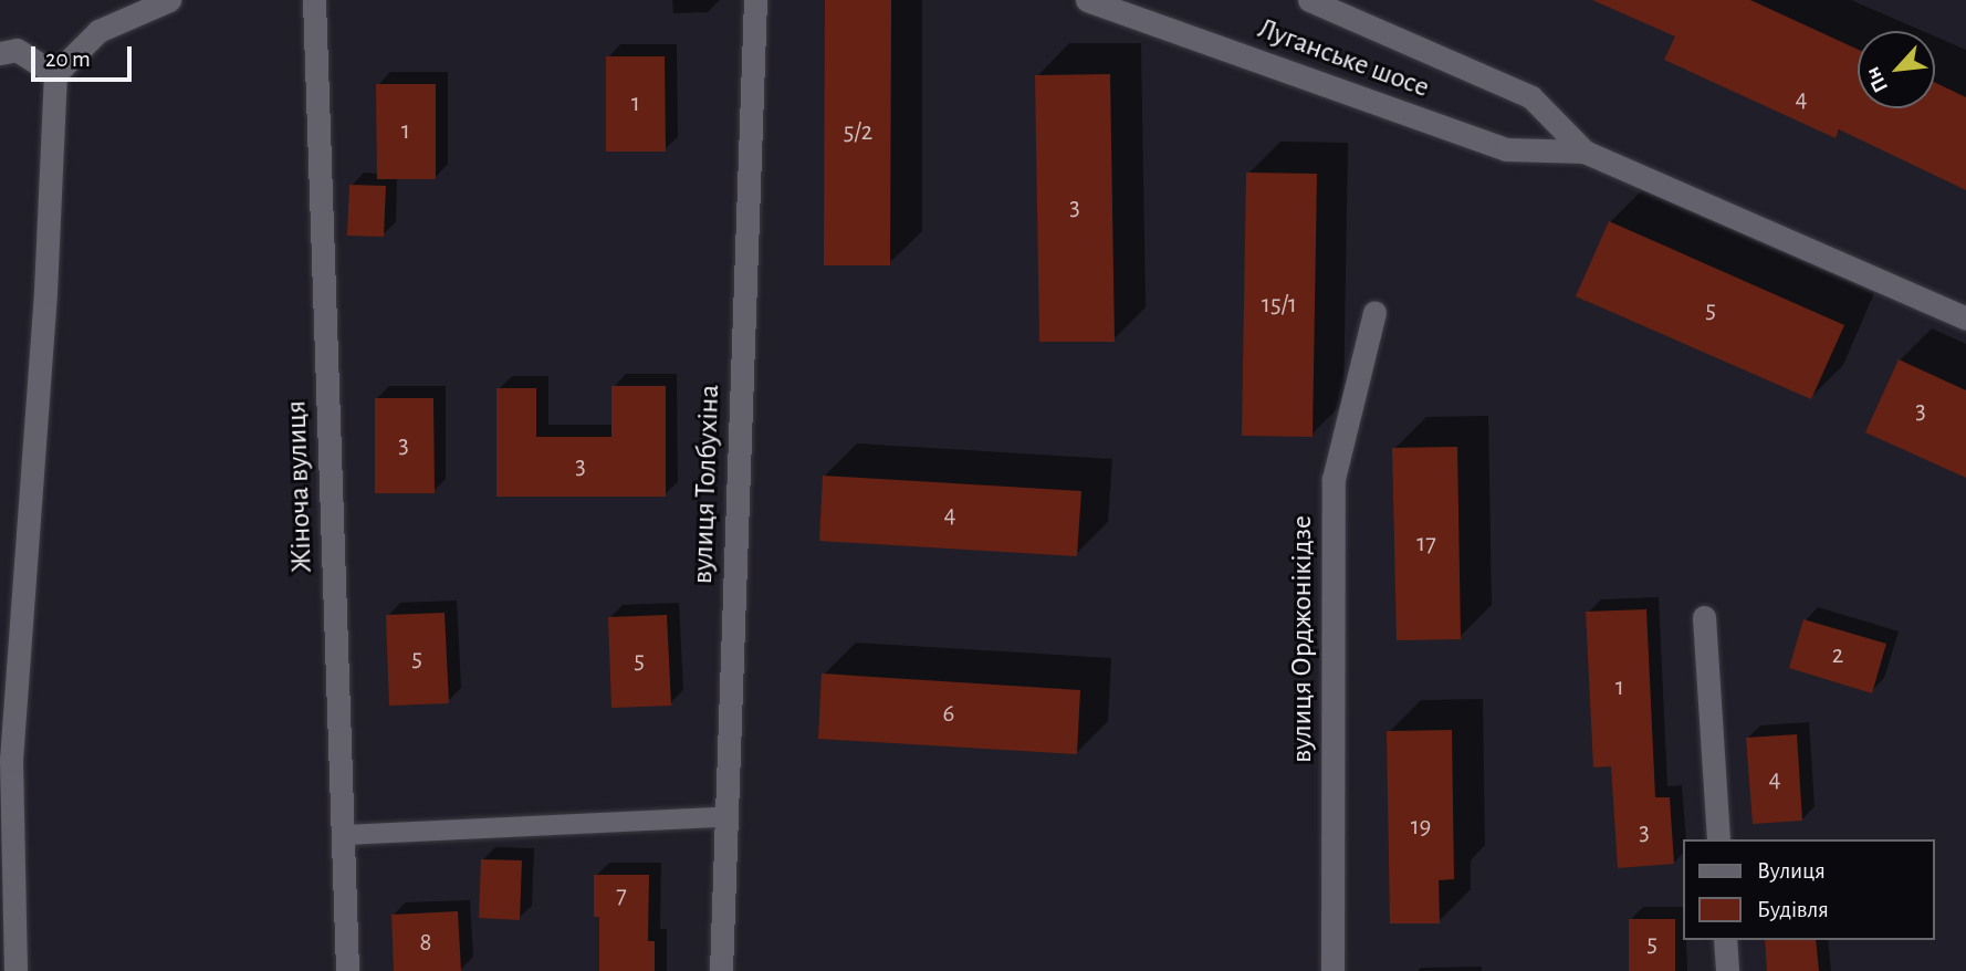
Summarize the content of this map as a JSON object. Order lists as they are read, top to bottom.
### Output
{
  "streets": {
    "street": [
      "Луганське шосе",
      "вулиця Толбухіна",
      "Жіноча вулиця",
      "вулиця Орджонікідзе"
    ]
  },
  "house_numbers": [
    "4",
    "1",
    "1",
    "5/2",
    "3",
    "15/1",
    "5",
    "3",
    "3",
    "3",
    "4",
    "17",
    "2",
    "5",
    "5",
    "1",
    "6",
    "4",
    "19",
    "3",
    "7",
    "8",
    "5"
  ],
  "legend": ["Вулиця", "Будівля"],
  "scale_bar": "20 m",
  "north": "bottom left"
}
